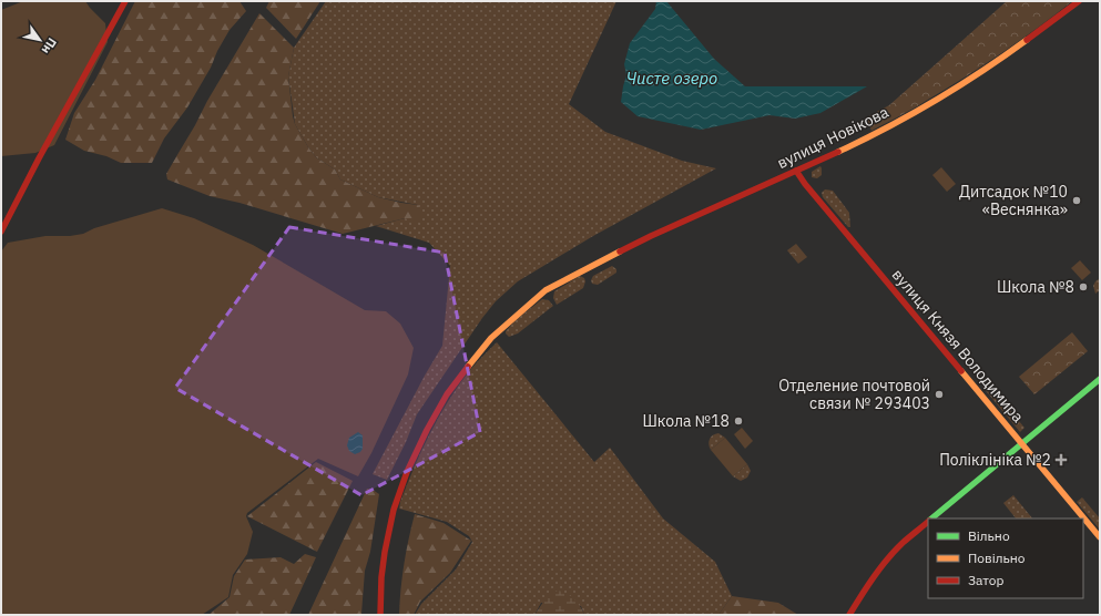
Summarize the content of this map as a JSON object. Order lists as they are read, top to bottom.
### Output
{
  "streets": {
    "street": ["вулиця Новікова", "вулиця Князя Володимира"]
  },
  "crossings": [
    ["вулиця Новікова", "вулиця Князя Володимира"]
  ],
  "water": ["Чисте озеро"],
  "places": {
    "other": [
      "Дитсадок №10 «Веснянка»",
      "Школа №8",
      "Отделение почтовой связи № 293403",
      "Школа №18"
    ],
    "health": ["Поліклініка №2"]
  },
  "legend": ["Вільно", "Повільно", "Затор"],
  "north": "bottom right"
}
